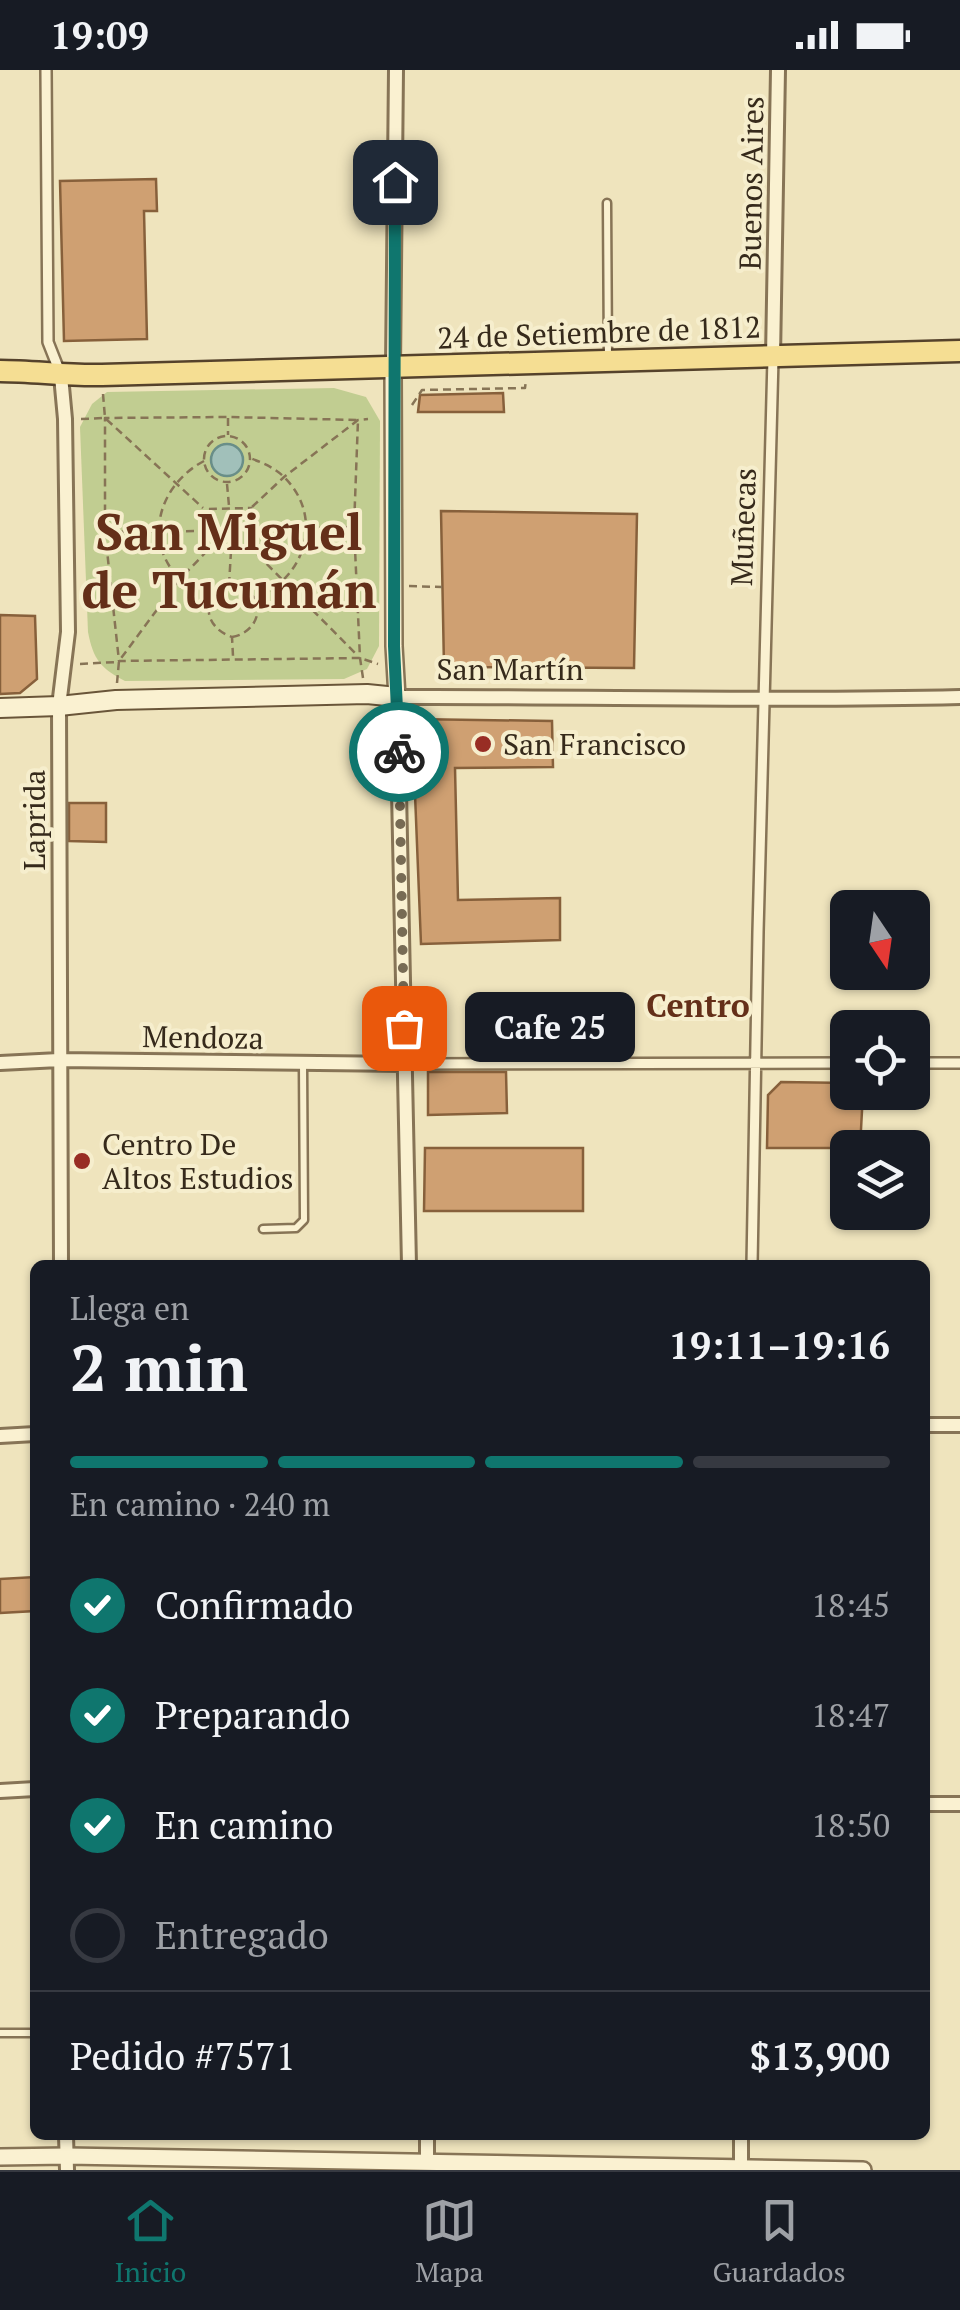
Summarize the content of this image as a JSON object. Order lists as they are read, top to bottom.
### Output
{
  "streets": {
    "main road": ["24 de Setiembre de 1812", "San Martín"],
    "street": [
      "Buenos Aires",
      "Muñecas",
      "Laprida",
      "Mendoza"
    ]
  },
  "crossings": [
    ["Buenos Aires", "24 de Setiembre de 1812"],
    ["Buenos Aires", "Muñecas"],
    ["24 de Setiembre de 1812", "Muñecas"],
    ["24 de Setiembre de 1812", "Laprida"],
    ["Muñecas", "San Martín"],
    ["San Martín", "Laprida"],
    ["Laprida", "Mendoza"]
  ],
  "districts": ["San Miguel de Tucumán", "Centro"],
  "places": ["San Francisco", "Cafe 25", "Centro De Altos Estudios"],
  "north": "bottom",
  "page": {
    "status": "19:09",
    "bubble": "Cafe 25",
    "heading": ["2 min", "Llega en", "19:11–19:16"],
    "panel": ["Pedido #7571", "$13,900"],
    "bar": "En camino · 240 m",
    "list": [
      ["Confirmado", "18:45"],
      ["Preparando", "18:47"],
      ["En camino", "18:50"],
      "Entregado"
    ],
    "tabs": ["Inicio", "Mapa", "Guardados"]
  }
}
